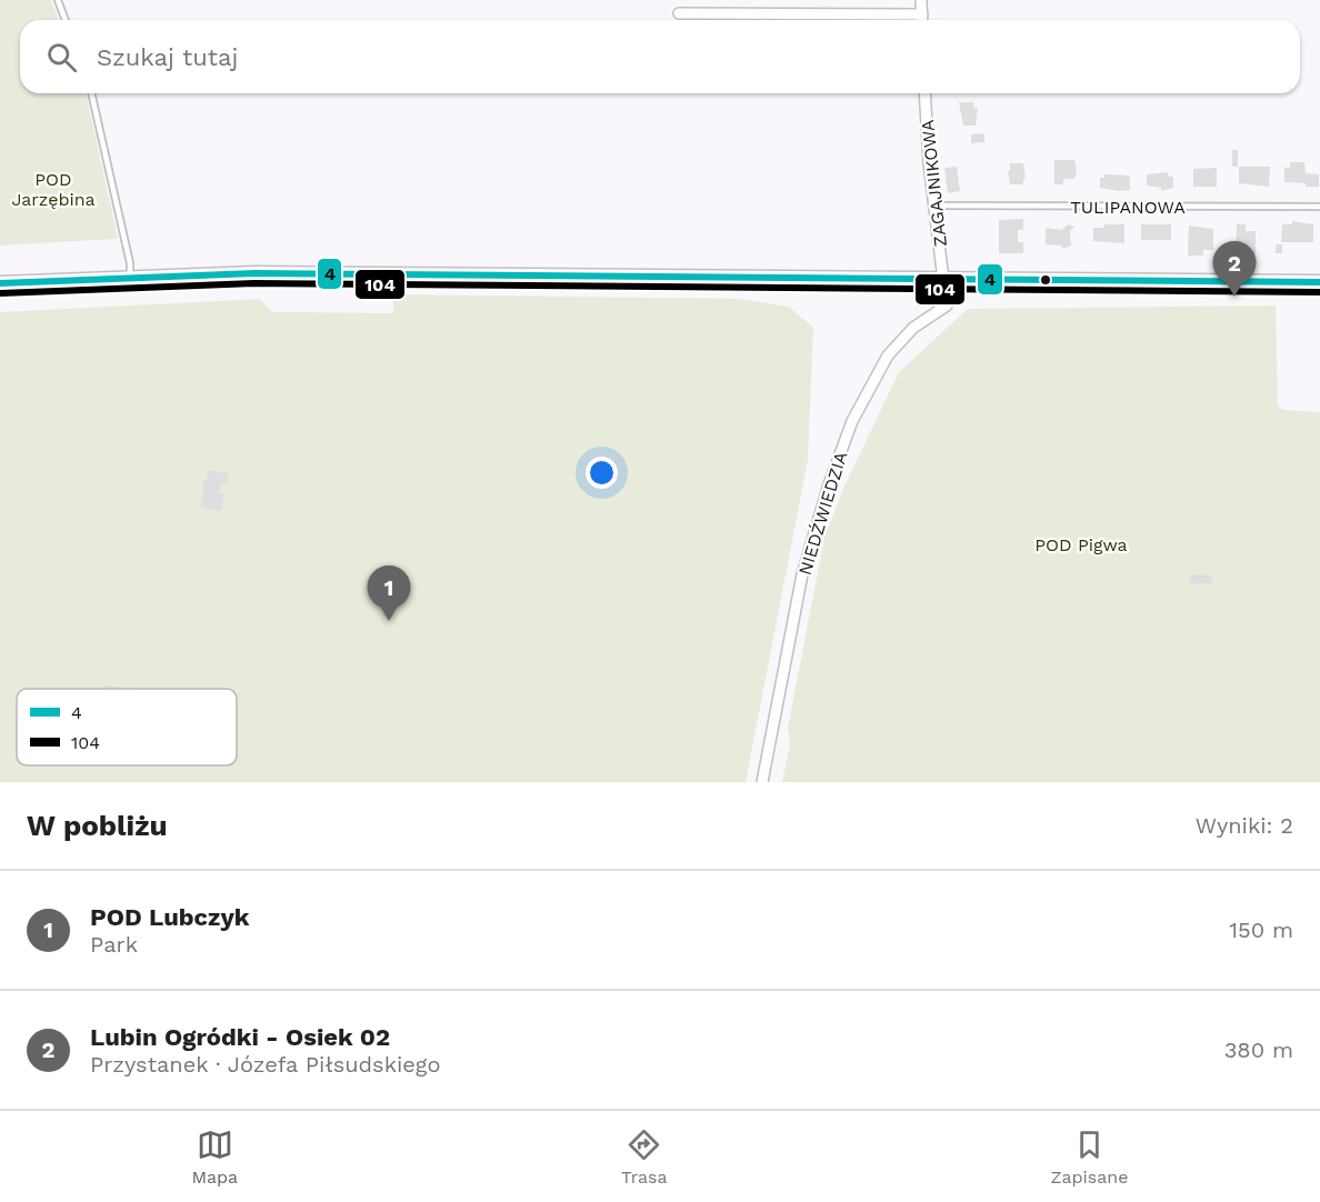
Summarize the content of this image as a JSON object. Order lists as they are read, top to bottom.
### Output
{
  "streets": {
    "street": ["ZAGAJNIKOWA", "NIEDŹWIEDZIA"],
    "lane": ["TULIPANOWA"]
  },
  "crossings": [
    ["ZAGAJNIKOWA", "TULIPANOWA"],
    ["ZAGAJNIKOWA", "NIEDŹWIEDZIA"]
  ],
  "parks": ["POD Jarzębina", "POD Pigwa"],
  "lines": ["transit line 4", "transit line 104"],
  "legend": ["4", "104"],
  "page": {
    "search": "Szukaj tutaj",
    "pins": ["2", "1"],
    "heading": ["W pobliżu", "Wyniki: 2"],
    "list": [
      {
        "mark": "1",
        "name": "POD Lubczyk",
        "note": "Park",
        "value": "150 m"
      },
      {
        "mark": "2",
        "name": "Lubin Ogródki - Osiek 02",
        "note": "Przystanek · Józefa Piłsudskiego",
        "value": "380 m"
      }
    ],
    "nav": ["Mapa", "Trasa", "Zapisane"]
  }
}
